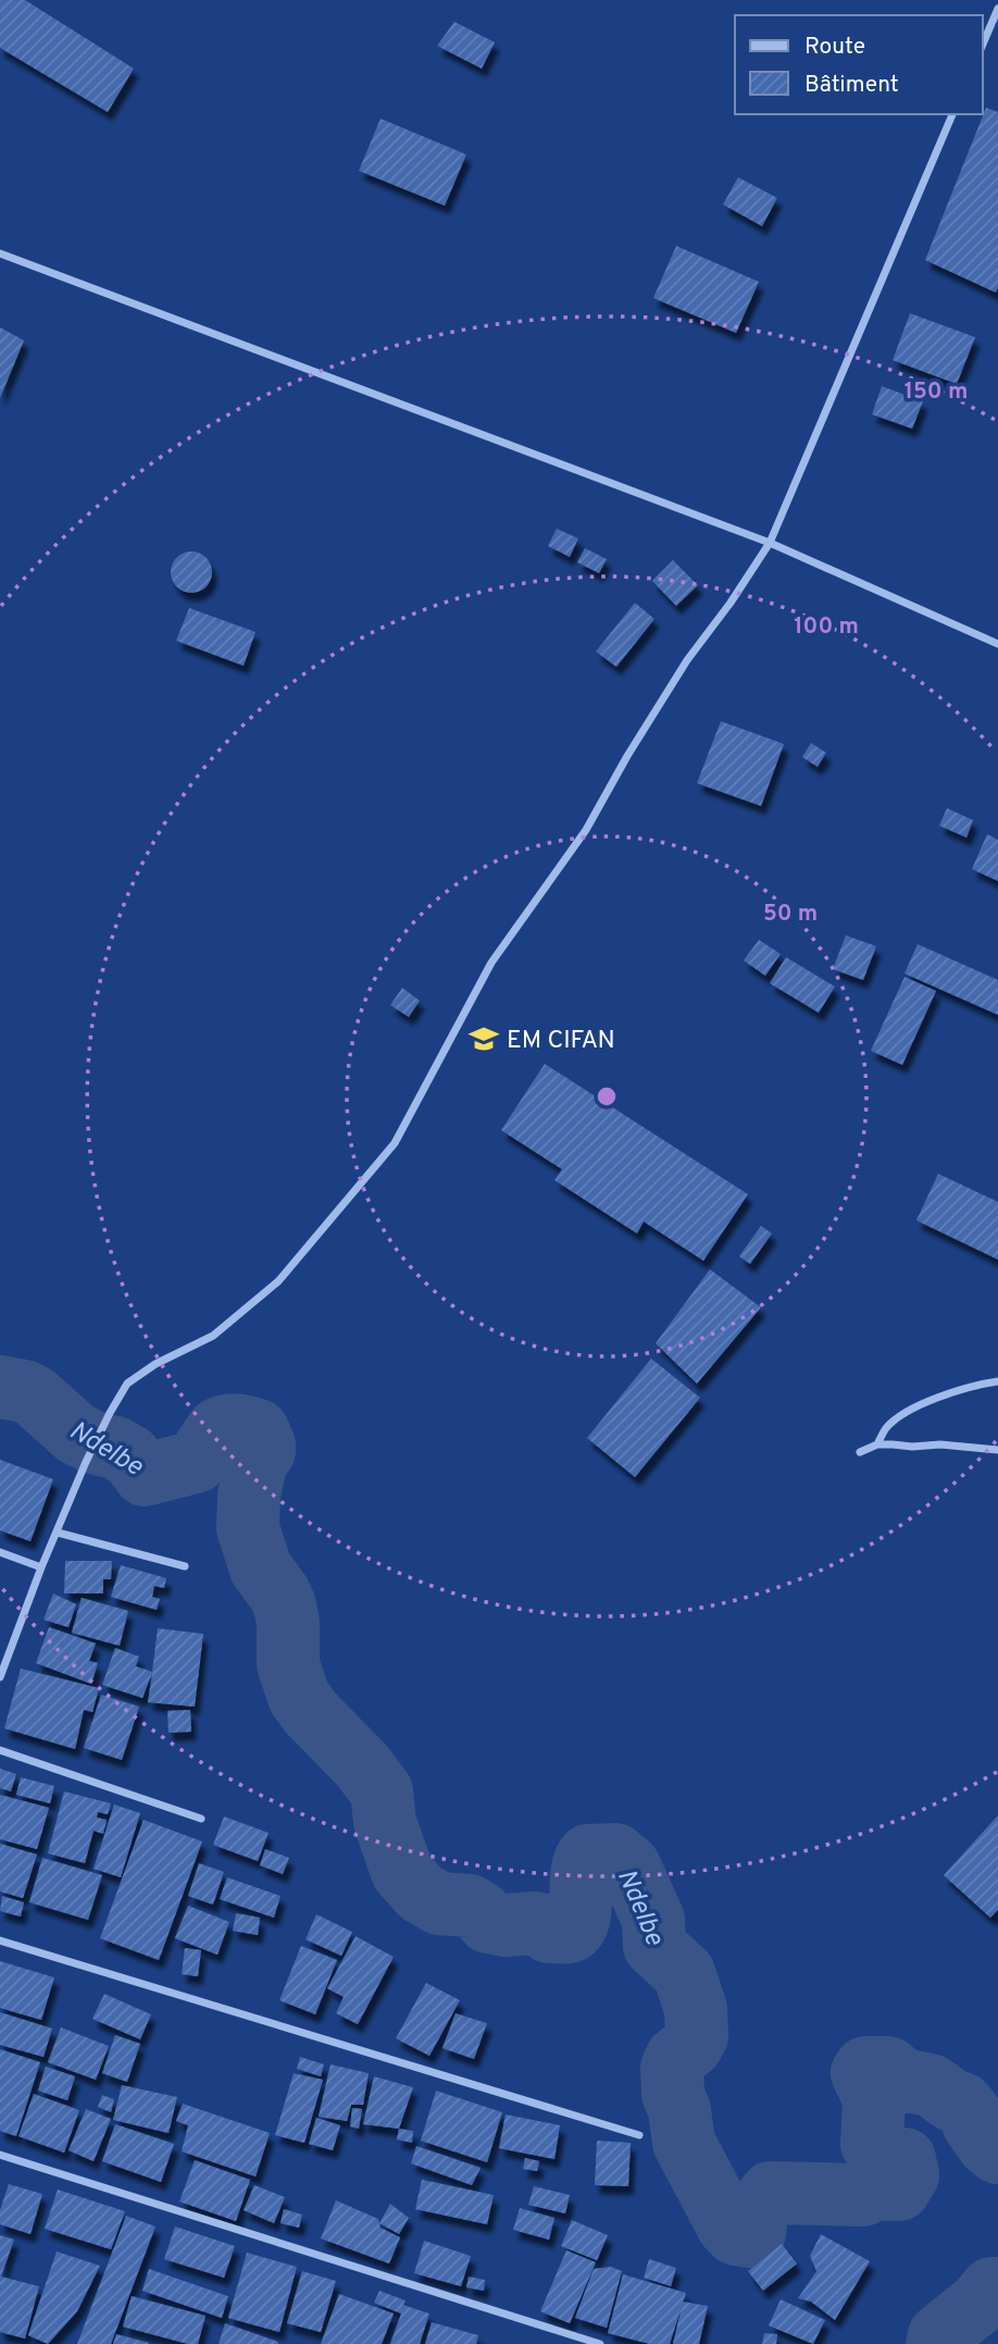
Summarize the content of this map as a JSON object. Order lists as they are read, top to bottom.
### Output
{
  "water": ["Ndelbe"],
  "places": {
    "school or university": ["EM CIFAN"]
  },
  "legend": ["Route", "Bâtiment"],
  "rings": ["150 m", "100 m", "50 m"]
}
